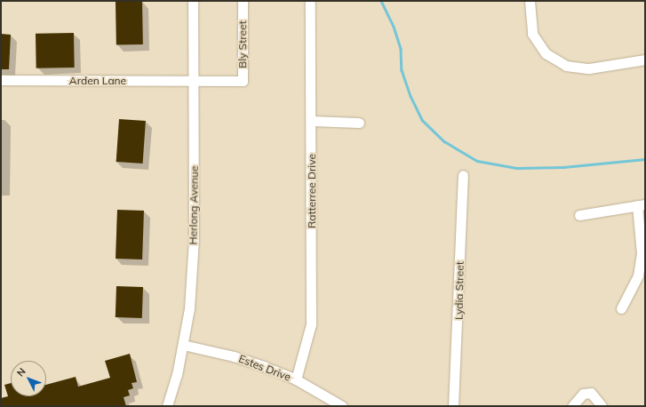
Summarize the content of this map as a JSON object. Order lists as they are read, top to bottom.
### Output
{
  "streets": {
    "street": [
      "Bly Street",
      "Arden Lane",
      "Ratterree Drive",
      "Herlong Avenue",
      "Lydia Street",
      "Estes Drive"
    ]
  },
  "crossings": [
    ["Bly Street", "Arden Lane"],
    ["Bly Street", "Herlong Avenue"],
    ["Arden Lane", "Herlong Avenue"],
    ["Ratterree Drive", "Estes Drive"],
    ["Herlong Avenue", "Estes Drive"]
  ],
  "north": "top left"
}
